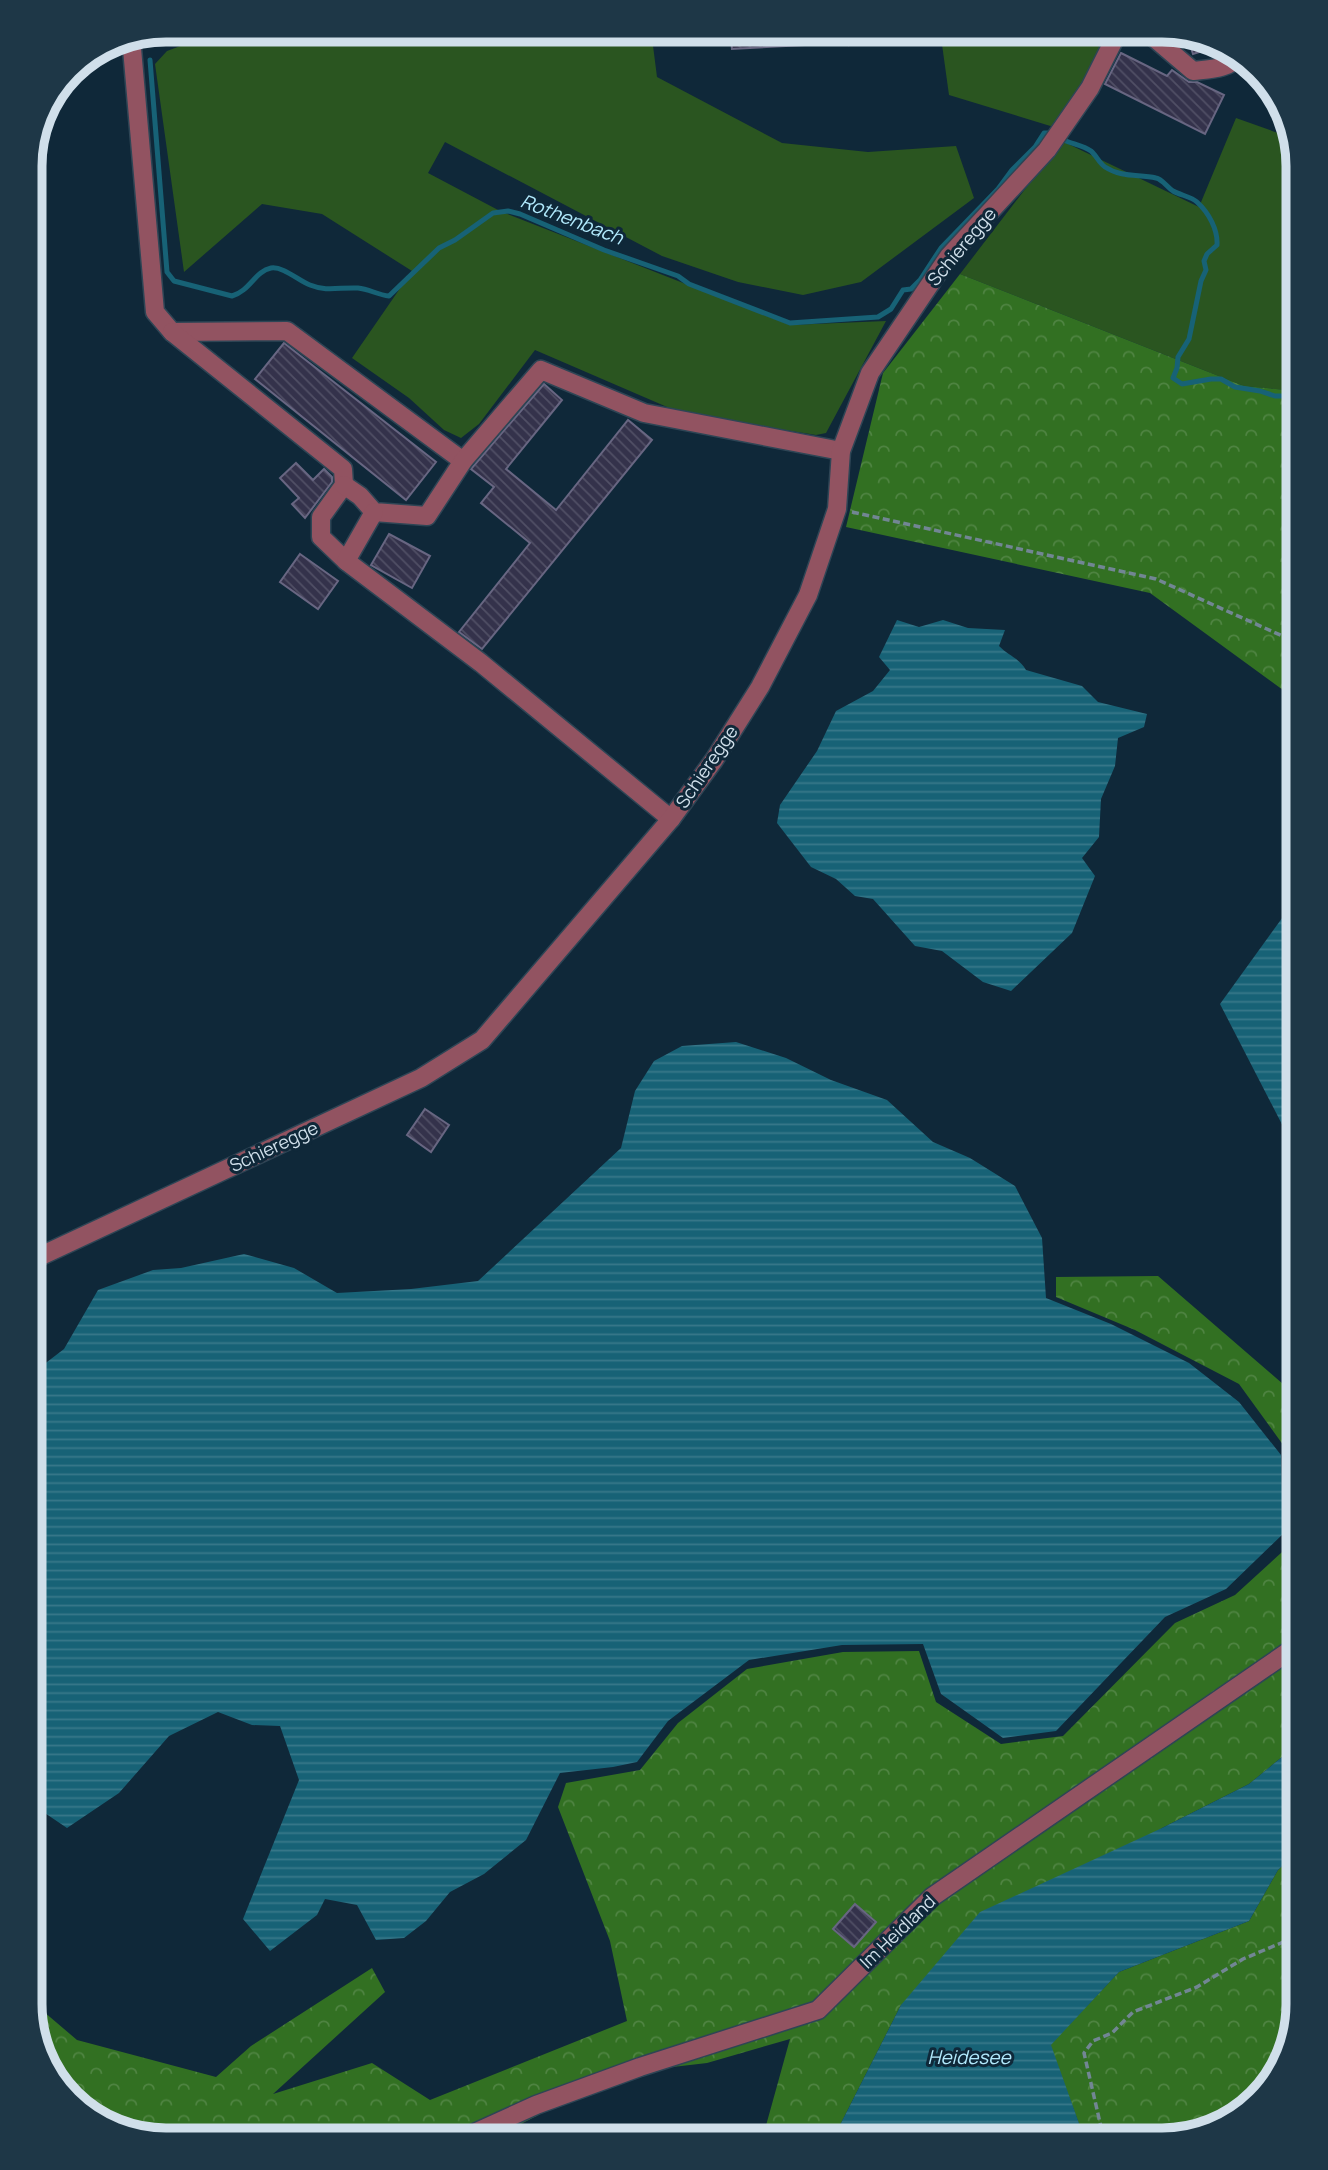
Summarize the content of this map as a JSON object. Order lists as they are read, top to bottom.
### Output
{
  "streets": {
    "street": ["Schieregge", "Im Heidland"]
  },
  "water": ["Rothenbach", "Heidesee"]
}
